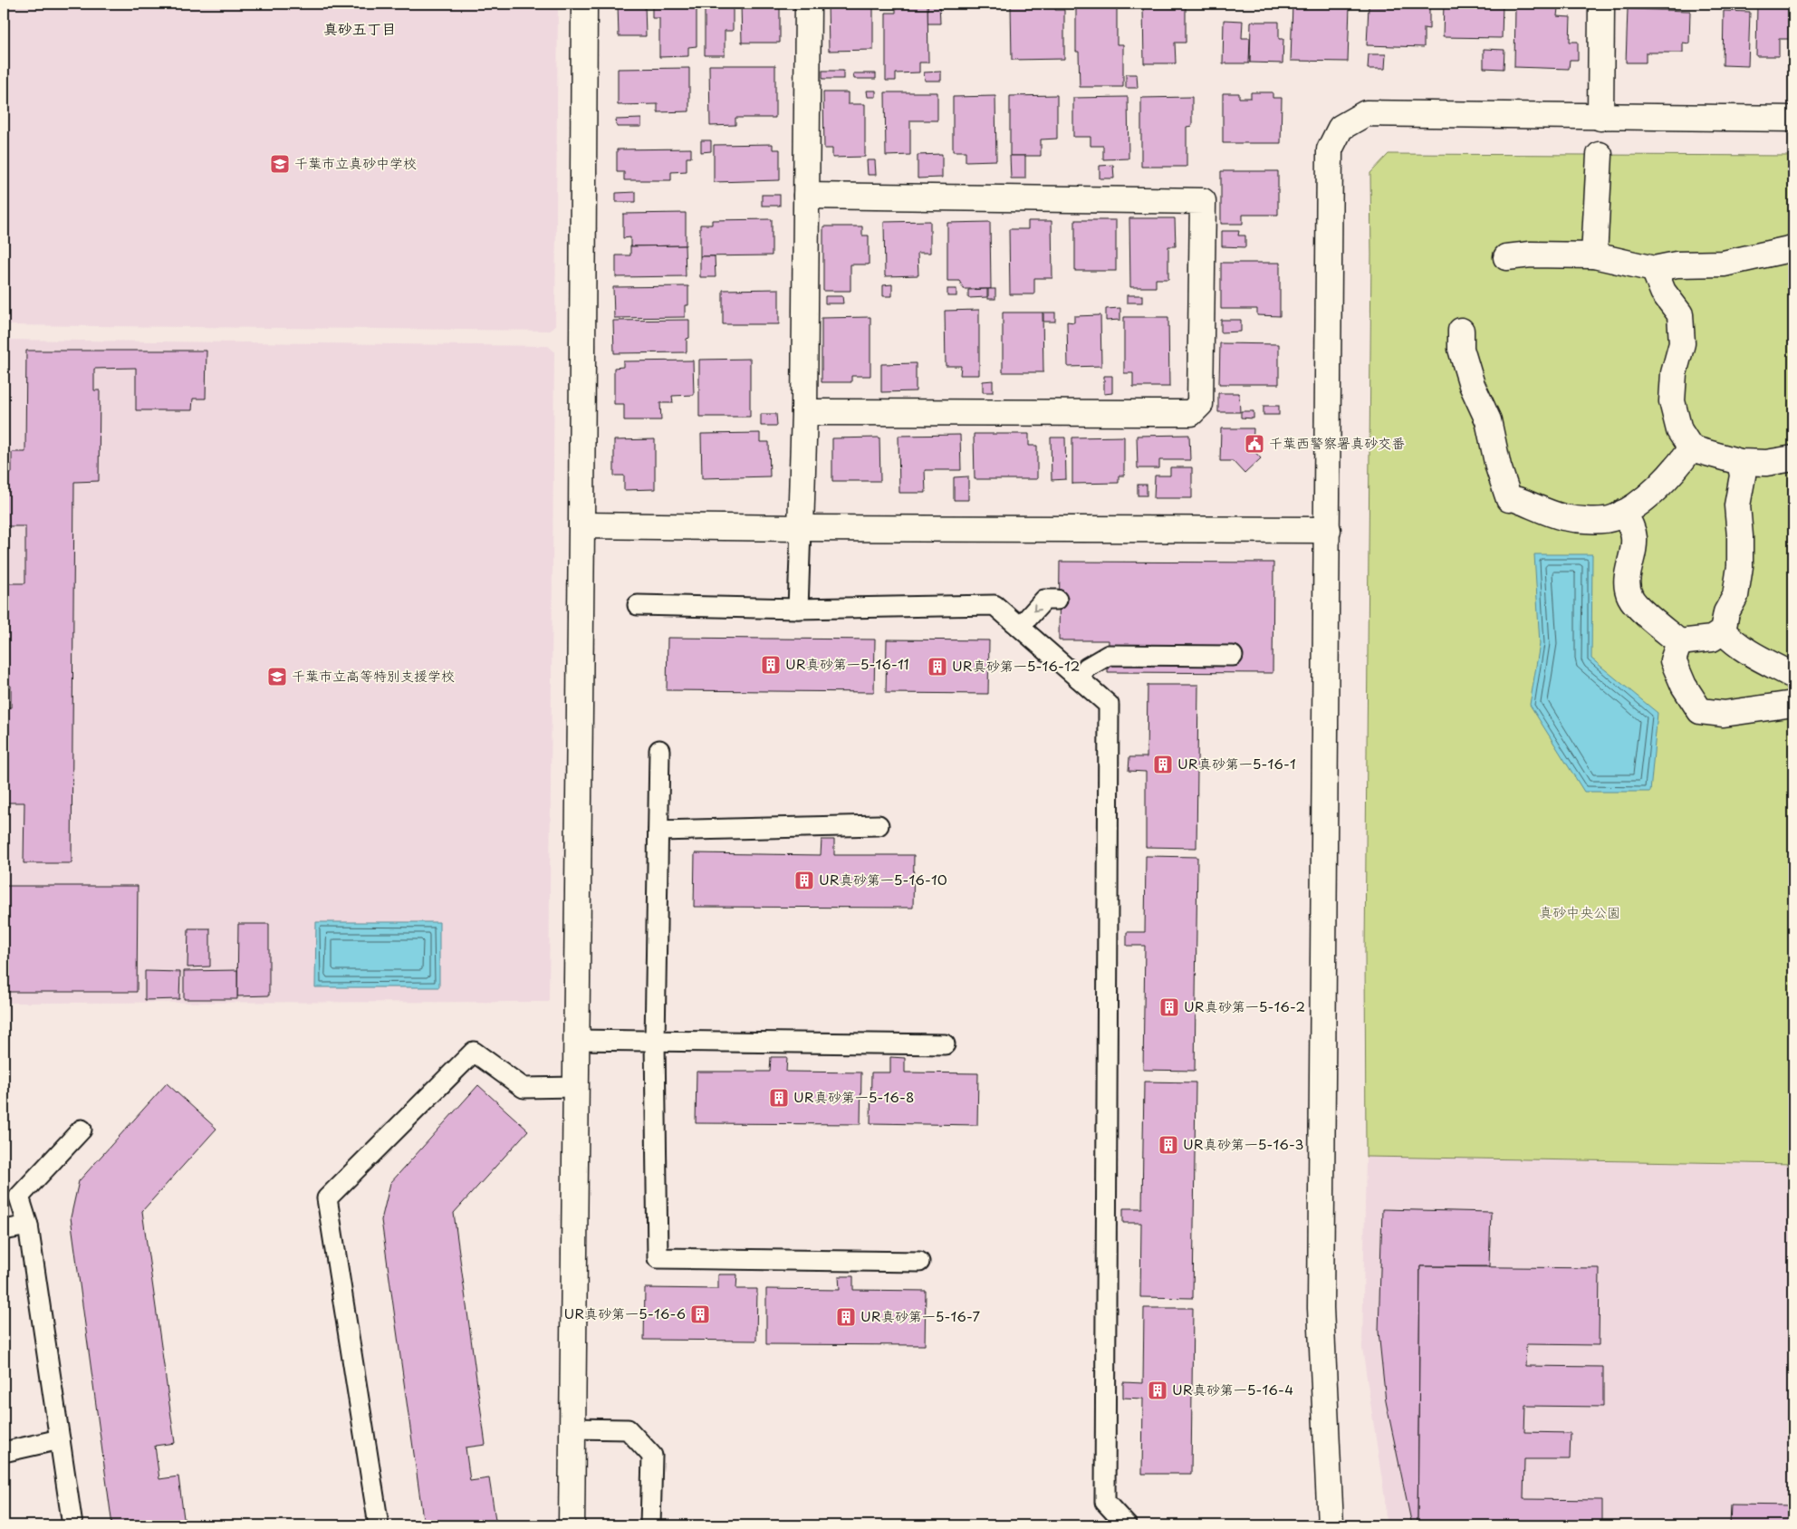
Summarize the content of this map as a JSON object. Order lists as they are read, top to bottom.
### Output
{
  "districts": ["真砂五丁目"],
  "parks": ["真砂中央公園"],
  "places": {
    "school or university": ["千葉市立真砂中学校", "千葉市立高等特別支援学校"],
    "public building": ["千葉西警察署真砂交番"],
    "building": [
      "UR真砂第一5-16-11",
      "UR真砂第一5-16-12",
      "UR真砂第一5-16-1",
      "UR真砂第一5-16-10",
      "UR真砂第一5-16-2",
      "UR真砂第一5-16-8",
      "UR真砂第一5-16-3",
      "UR真砂第一5-16-6",
      "UR真砂第一5-16-7",
      "UR真砂第一5-16-4"
    ]
  }
}
